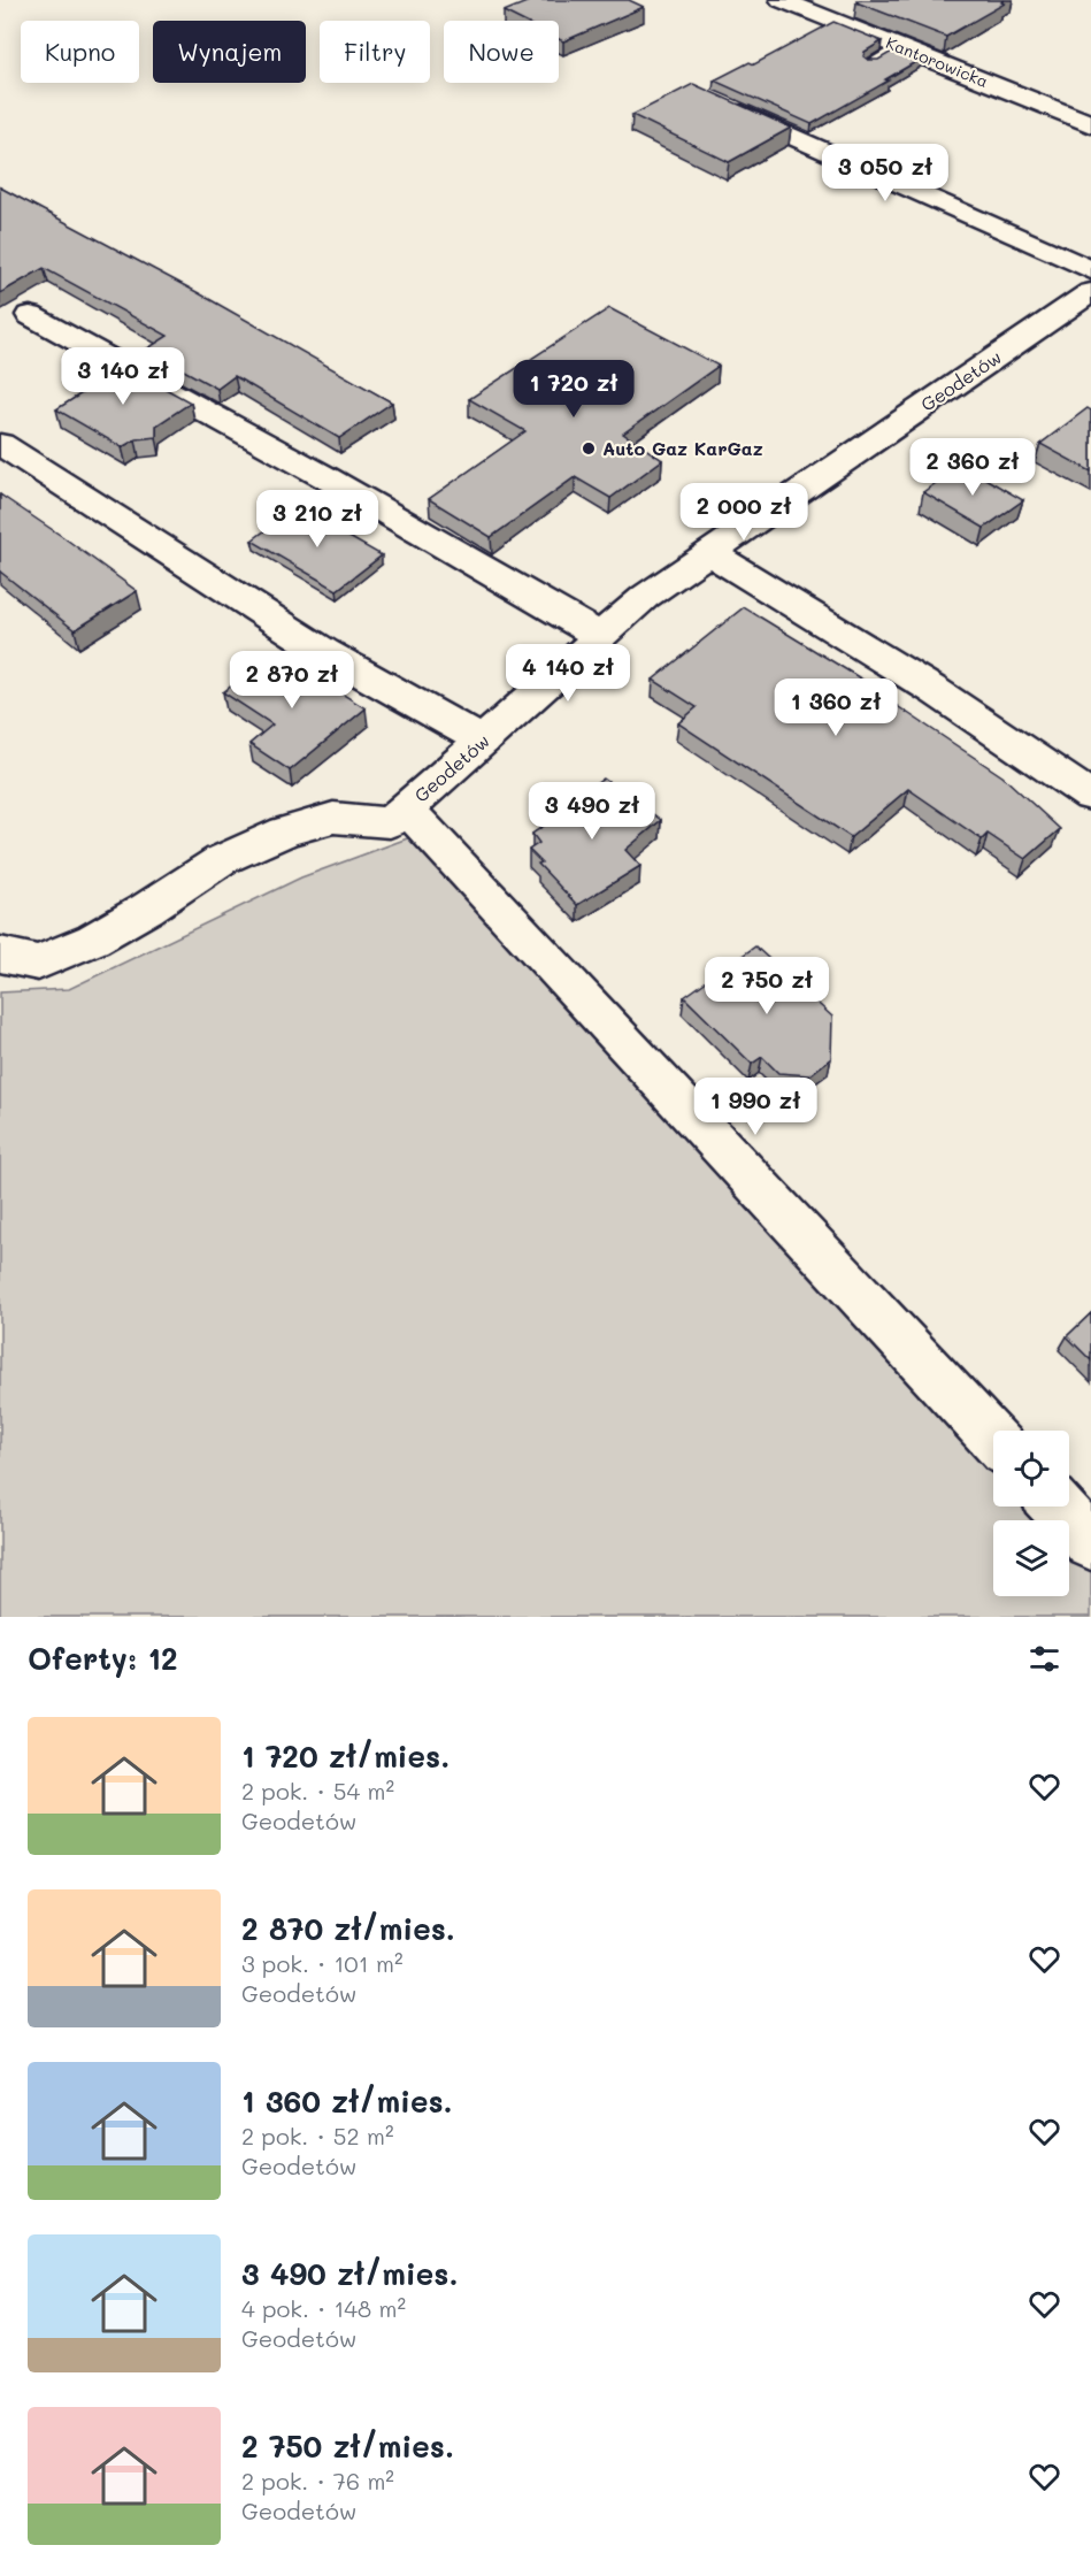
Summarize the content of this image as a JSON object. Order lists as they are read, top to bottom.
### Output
{
  "streets": {
    "street": ["Kantorowicka", "Geodetów"]
  },
  "places": ["Auto Gaz KarGaz"],
  "page": {
    "chip": [
      "Kupno",
      "Wynajem",
      "Filtry",
      "Nowe"
    ],
    "price": [
      "3 050 zł",
      "3 140 zł",
      "1 720 zł",
      "2 360 zł",
      "2 000 zł",
      "3 210 zł",
      "4 140 zł",
      "2 870 zł",
      "1 360 zł",
      "3 490 zł",
      "2 750 zł",
      "1 990 zł"
    ],
    "heading": "Oferty: 12",
    "list": [
      {
        "name": "1 720 zł/mies.",
        "note": "2 pok. · 54 m² · Geodetów"
      },
      {
        "name": "2 870 zł/mies.",
        "note": "3 pok. · 101 m² · Geodetów"
      },
      {
        "name": "1 360 zł/mies.",
        "note": "2 pok. · 52 m² · Geodetów"
      },
      {
        "name": "3 490 zł/mies.",
        "note": "4 pok. · 148 m² · Geodetów"
      },
      {
        "name": "2 750 zł/mies.",
        "note": "2 pok. · 76 m² · Geodetów"
      }
    ]
  }
}
